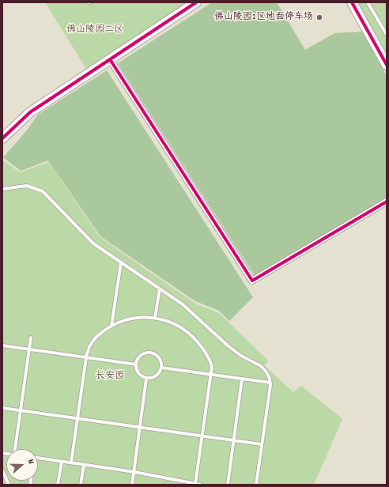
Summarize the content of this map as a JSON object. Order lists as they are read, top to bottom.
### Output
{
  "parks": ["佛山陵园二区", "长安园"],
  "places": ["佛山陵园2区地面停车场"],
  "north": "right"
}
